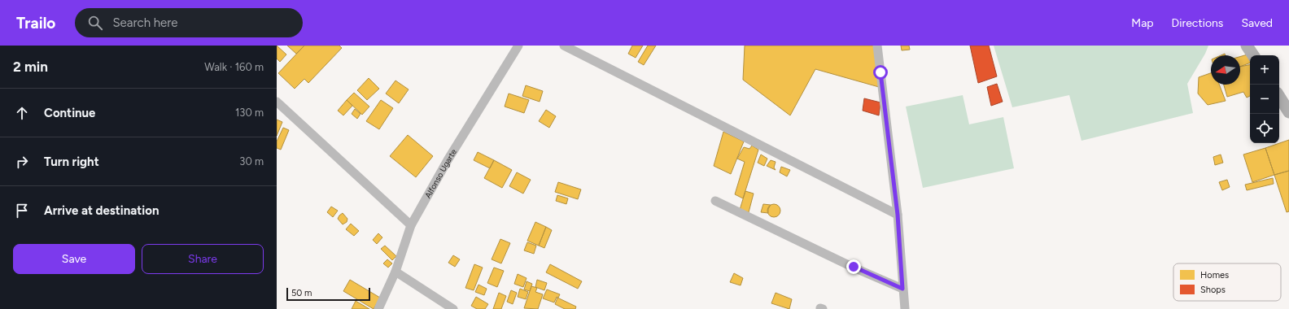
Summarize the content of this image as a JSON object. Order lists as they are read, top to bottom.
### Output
{
  "streets": {
    "street": ["Alfonso Ugarte"]
  },
  "legend": ["Homes", "Shops"],
  "scale_bar": "50 m",
  "north": "left",
  "page": {
    "header": "Trailo",
    "search": "Search here",
    "nav": ["Map", "Directions", "Saved"],
    "heading": ["2 min", "Walk · 160 m"],
    "map_buttons": ["+", "−"],
    "list": [
      ["Continue", "130 m"],
      ["Turn right", "30 m"],
      "Arrive at destination"
    ],
    "buttons": ["Save", "Share"],
    "scale": "50 m"
  }
}
